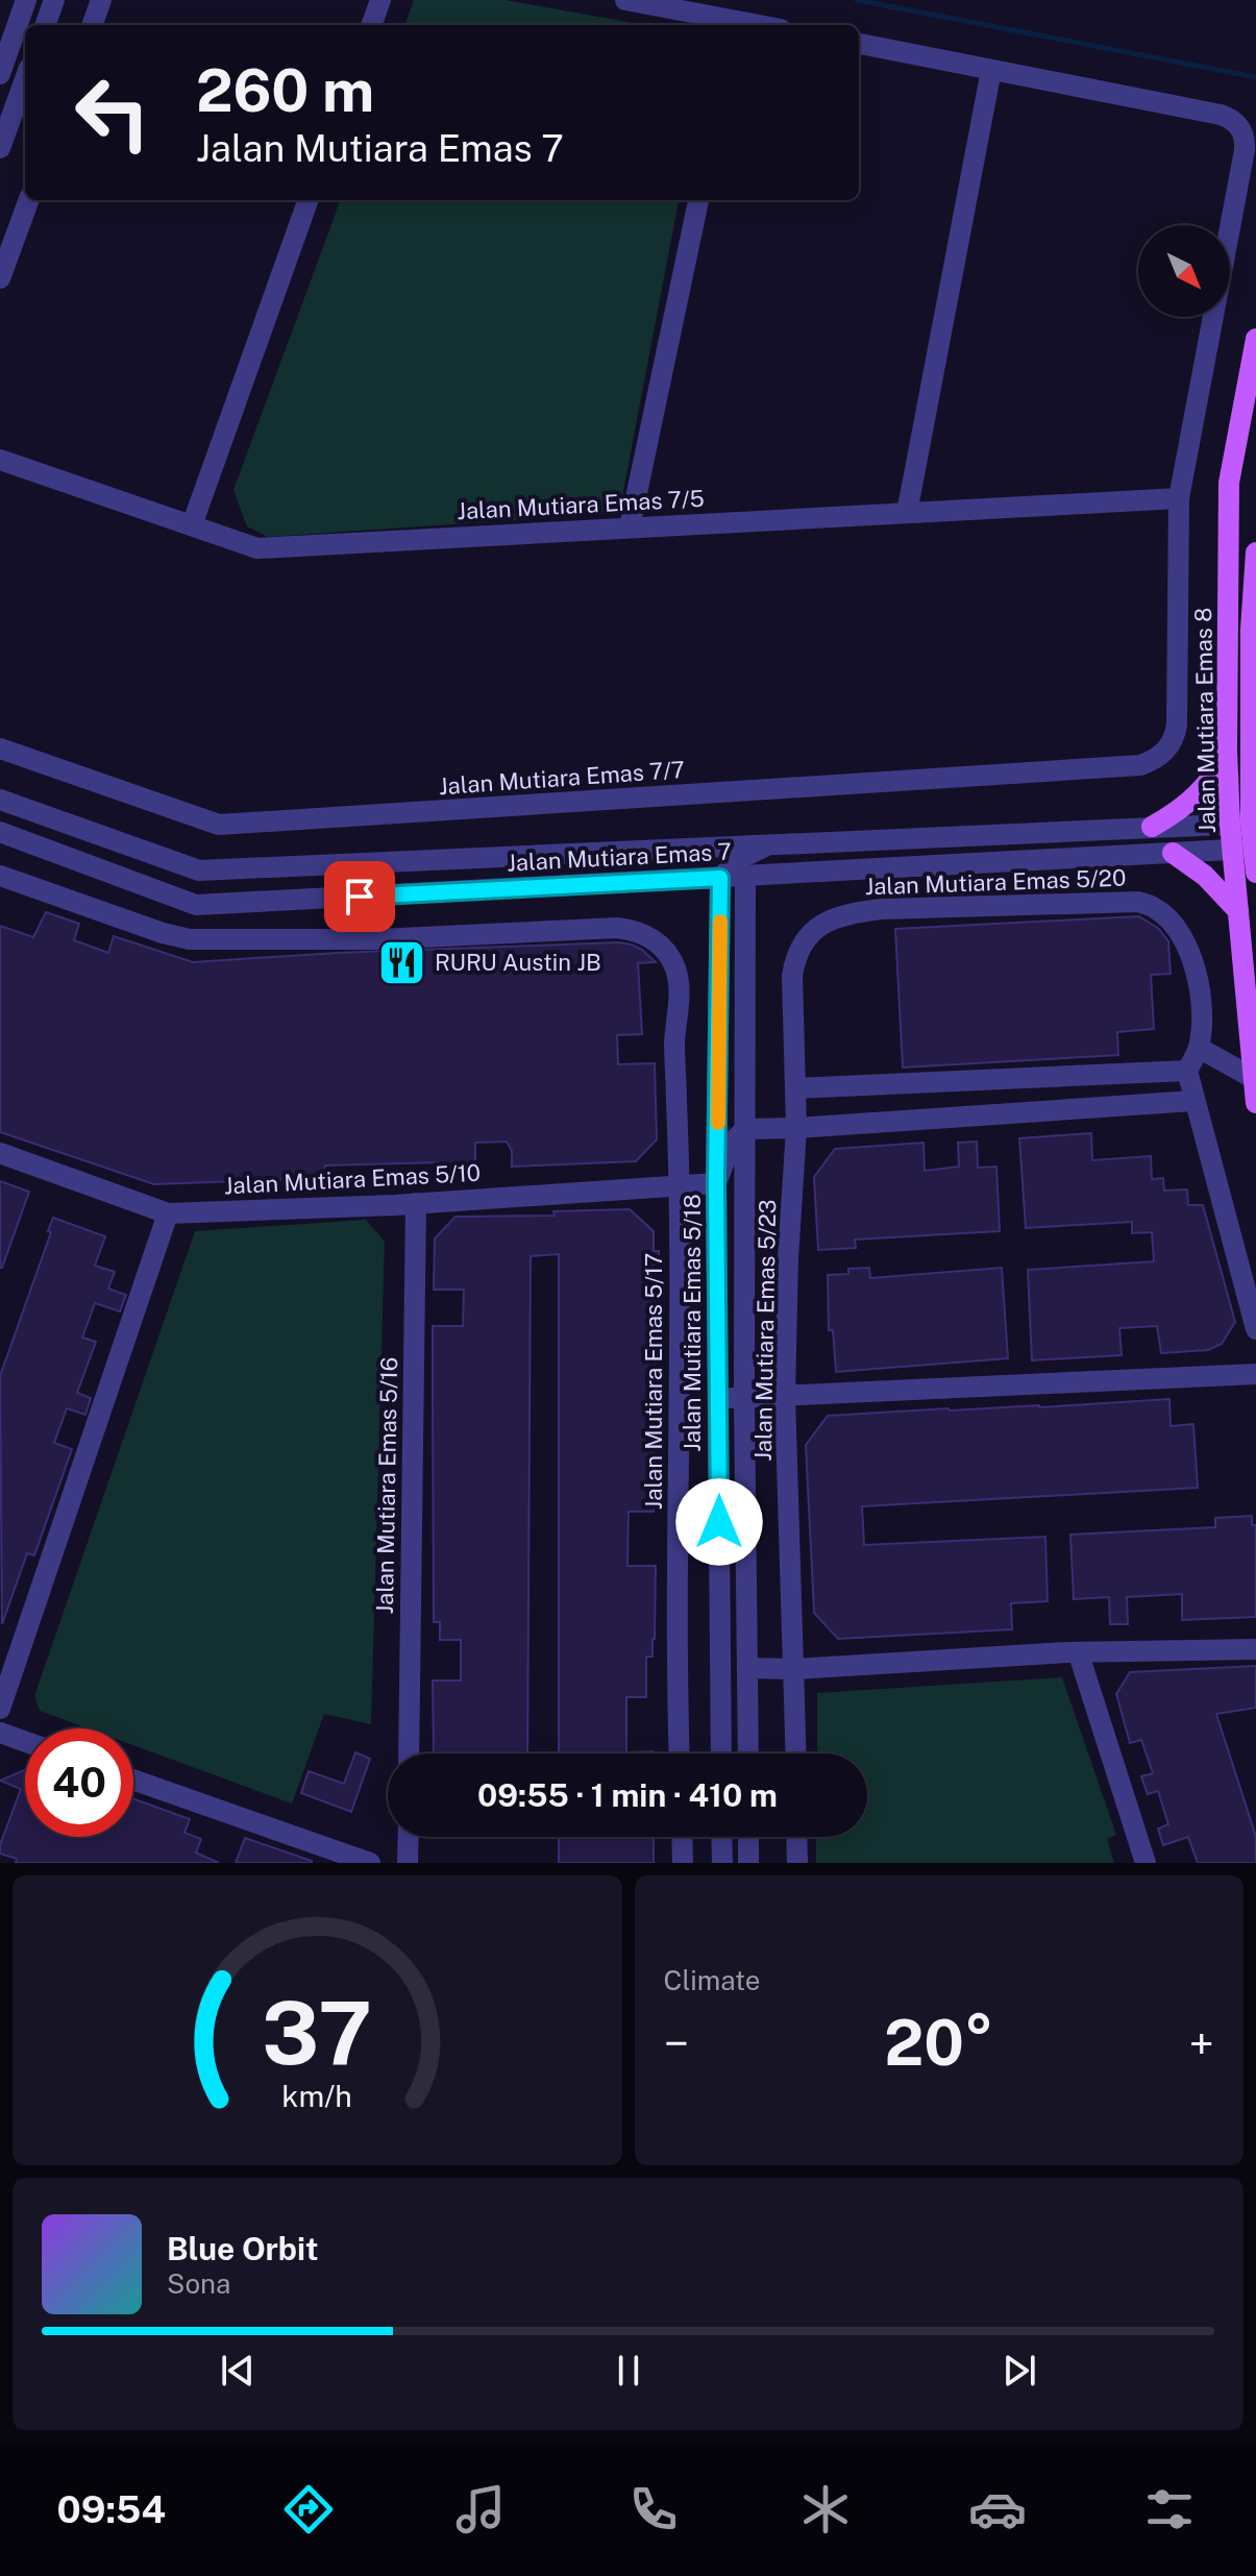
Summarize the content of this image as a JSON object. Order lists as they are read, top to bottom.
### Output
{
  "streets": {
    "main road": ["Jalan Mutiara Emas 8"],
    "street": [
      "Jalan Mutiara Emas 7/5",
      "Jalan Mutiara Emas 7/7",
      "Jalan Mutiara Emas 7",
      "Jalan Mutiara Emas 5/20",
      "Jalan Mutiara Emas 5/10",
      "Jalan Mutiara Emas 5/18",
      "Jalan Mutiara Emas 5/23",
      "Jalan Mutiara Emas 5/17",
      "Jalan Mutiara Emas 5/16"
    ]
  },
  "crossings": [
    ["Jalan Mutiara Emas 7/5", "Jalan Mutiara Emas 7/7"],
    ["Jalan Mutiara Emas 8", "Jalan Mutiara Emas 7"],
    ["Jalan Mutiara Emas 7", "Jalan Mutiara Emas 5/18"],
    ["Jalan Mutiara Emas 5/20", "Jalan Mutiara Emas 5/23"],
    ["Jalan Mutiara Emas 5/10", "Jalan Mutiara Emas 5/18"],
    ["Jalan Mutiara Emas 5/10", "Jalan Mutiara Emas 5/17"],
    ["Jalan Mutiara Emas 5/10", "Jalan Mutiara Emas 5/16"]
  ],
  "places": {
    "restaurant": ["RURU Austin JB"]
  },
  "north": "bottom right",
  "page": {
    "turn": ["260 m", "Jalan Mutiara Emas 7"],
    "limit": "40",
    "trip": "09:55 · 1 min · 410 m",
    "tile": "Climate",
    "heat": ["−", "20°", "+"],
    "song": ["Blue Orbit", "Sona"],
    "tabs": "09:54",
    "gauge": ["37", "km/h"]
  }
}
